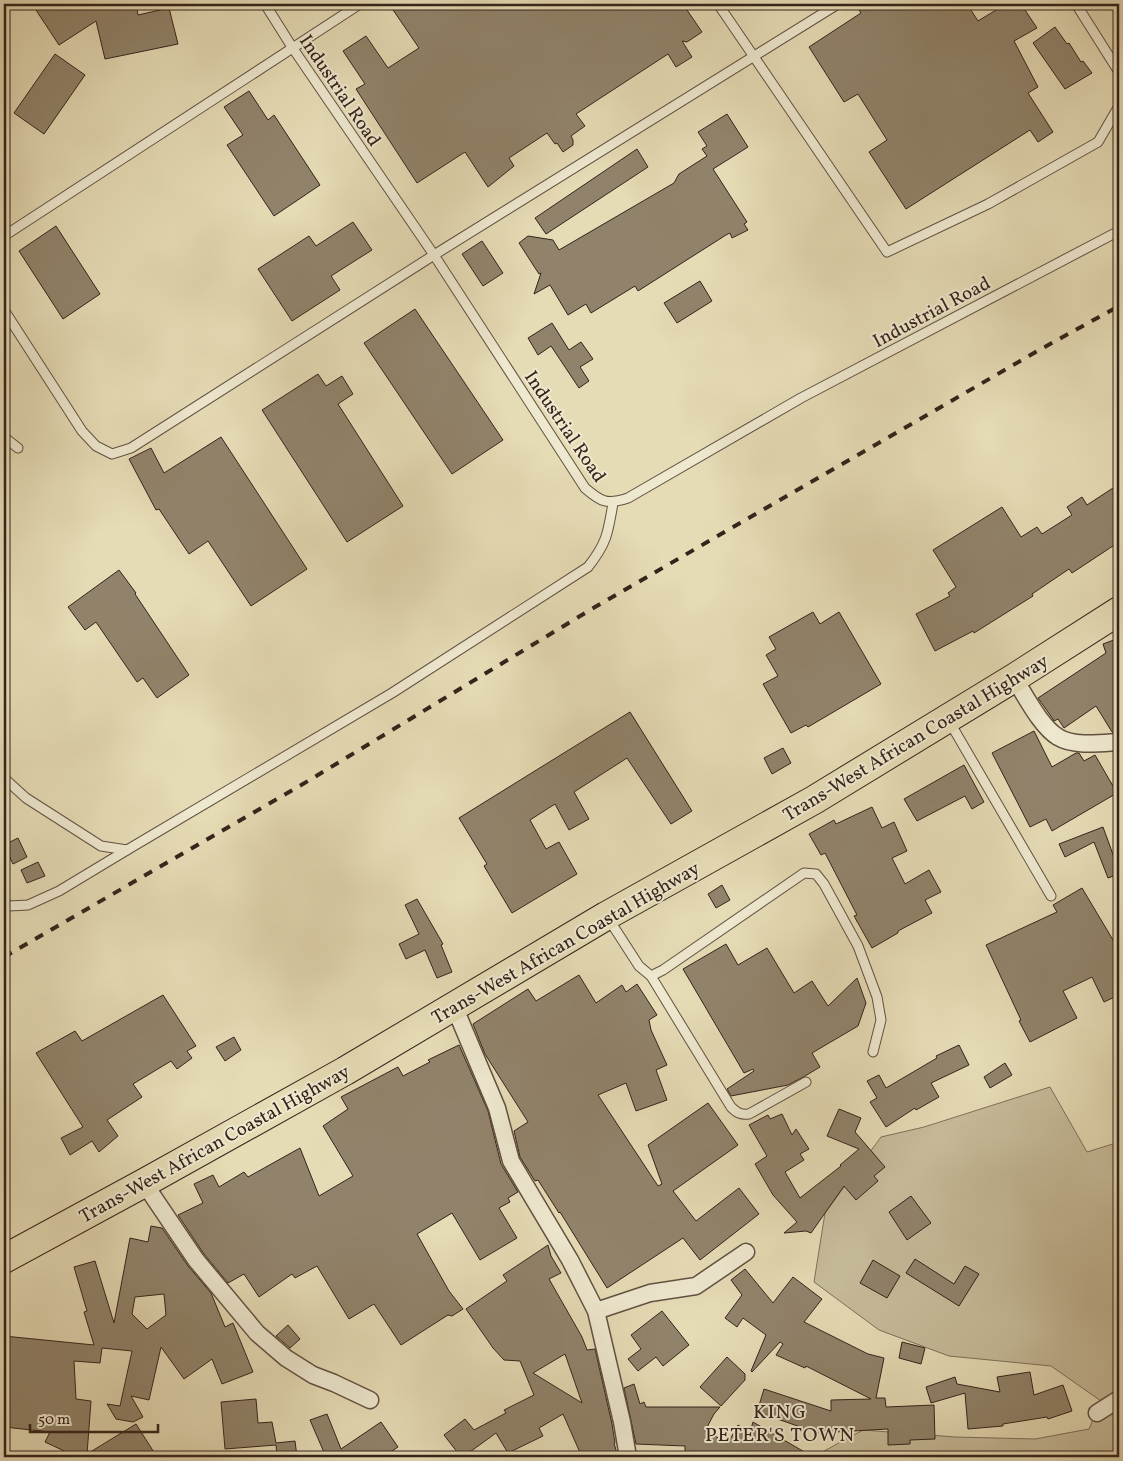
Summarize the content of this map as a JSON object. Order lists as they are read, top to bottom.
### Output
{
  "streets": {
    "highway": ["Trans-West African Coastal Highway"],
    "lane": ["Industrial Road"]
  },
  "districts": ["KING PETER'S TOWN"],
  "scale_bar": "50 m"
}
